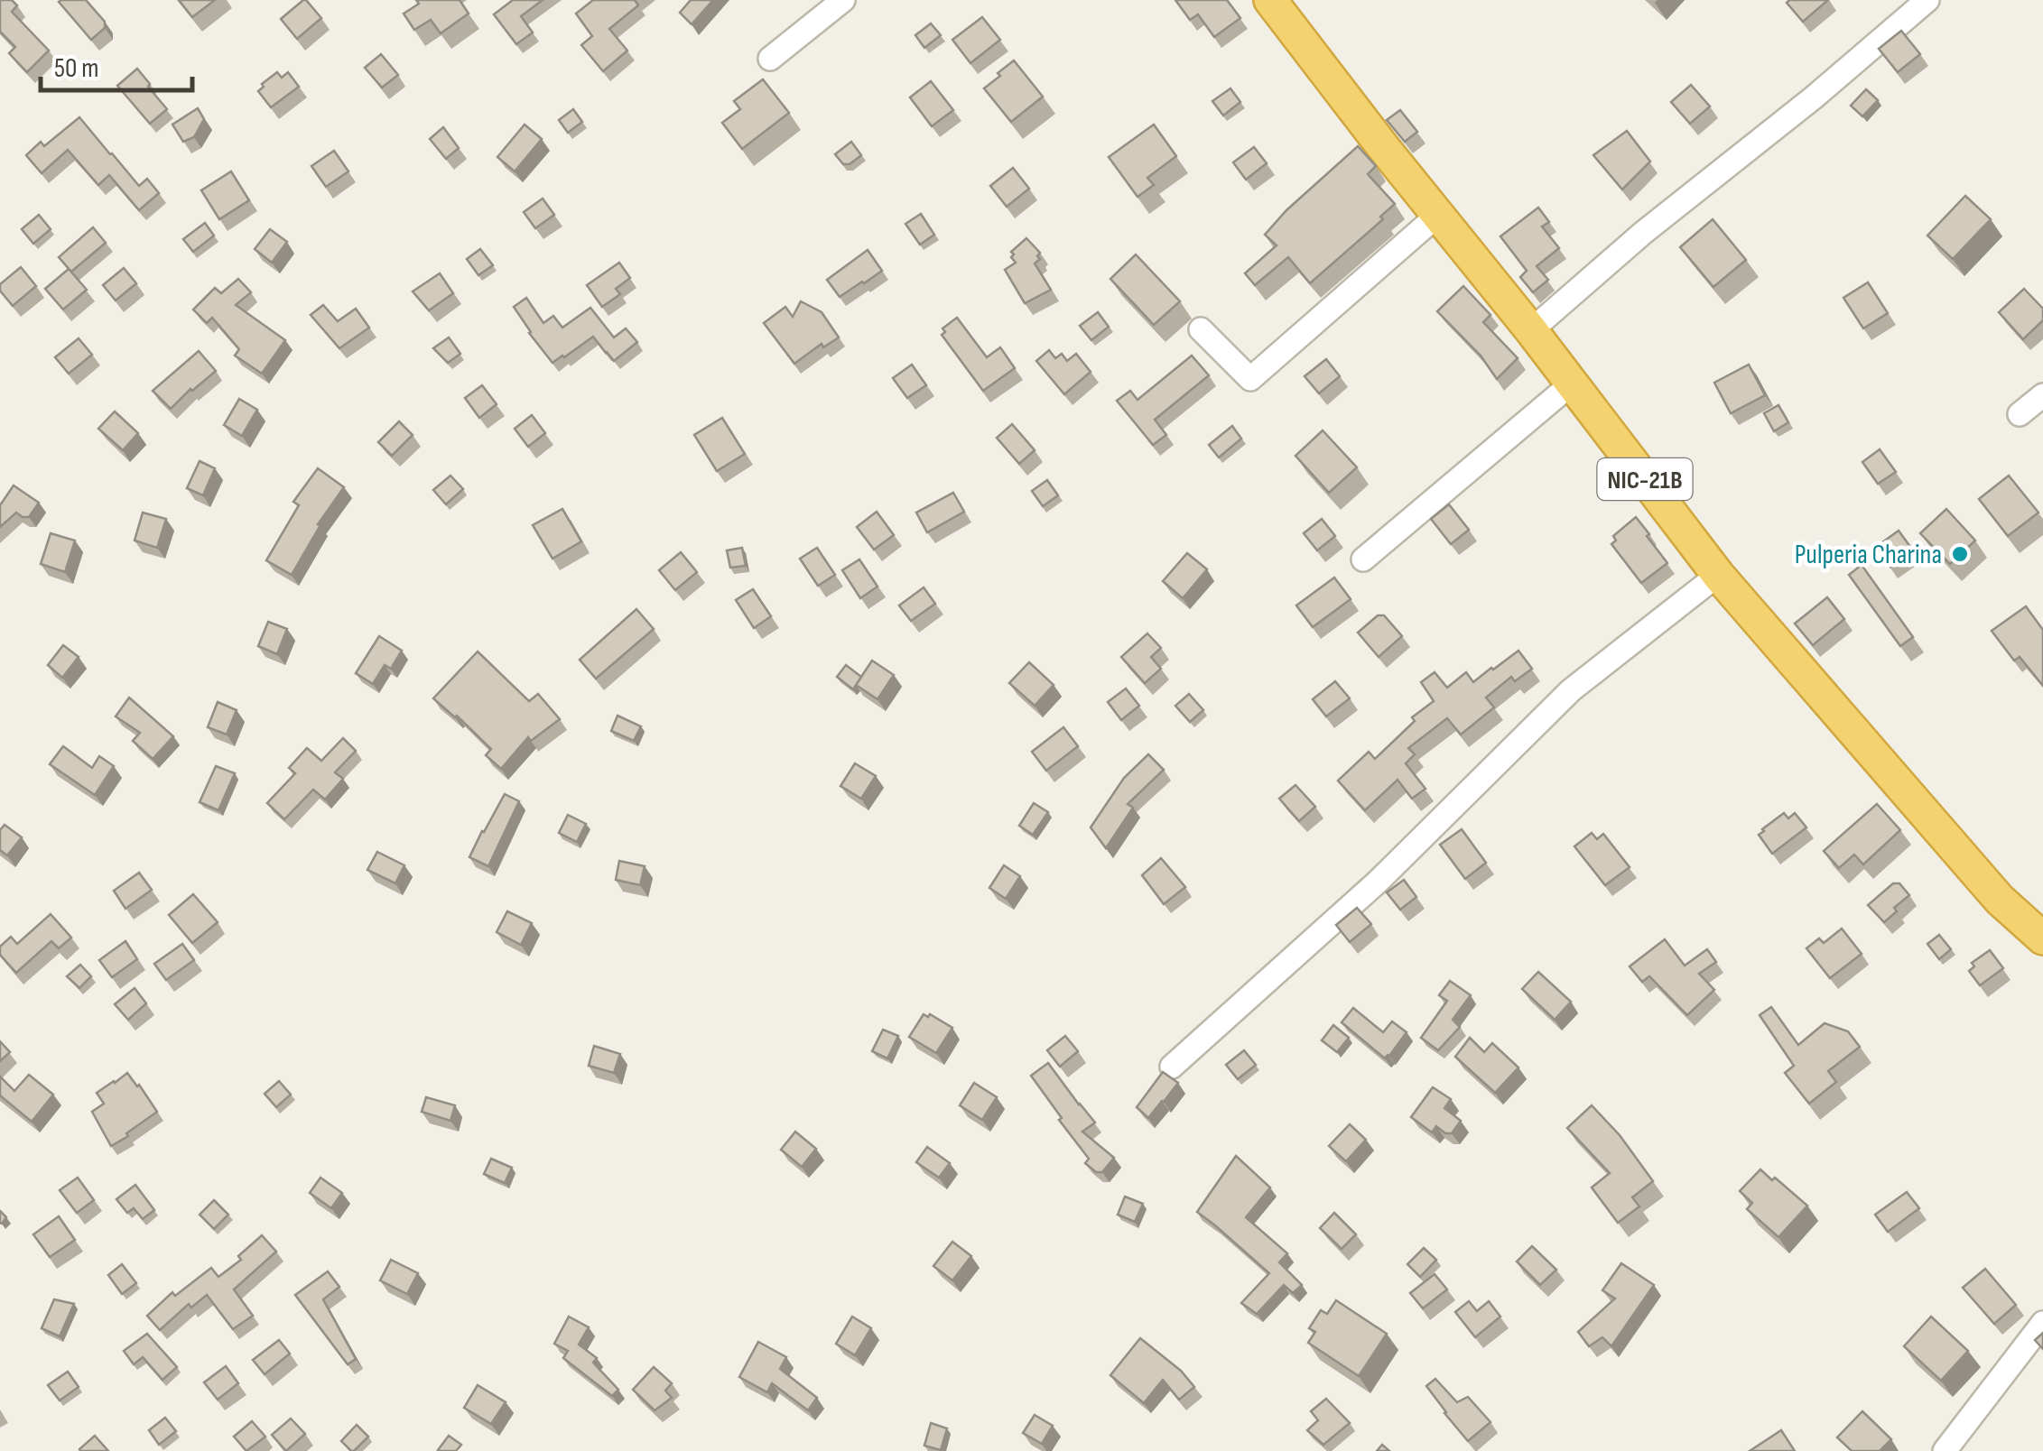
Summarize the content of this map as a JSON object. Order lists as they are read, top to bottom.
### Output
{
  "streets": {
    "highway": ["NIC-21B"]
  },
  "places": ["Pulperia Charina"],
  "scale_bar": "50 m"
}
